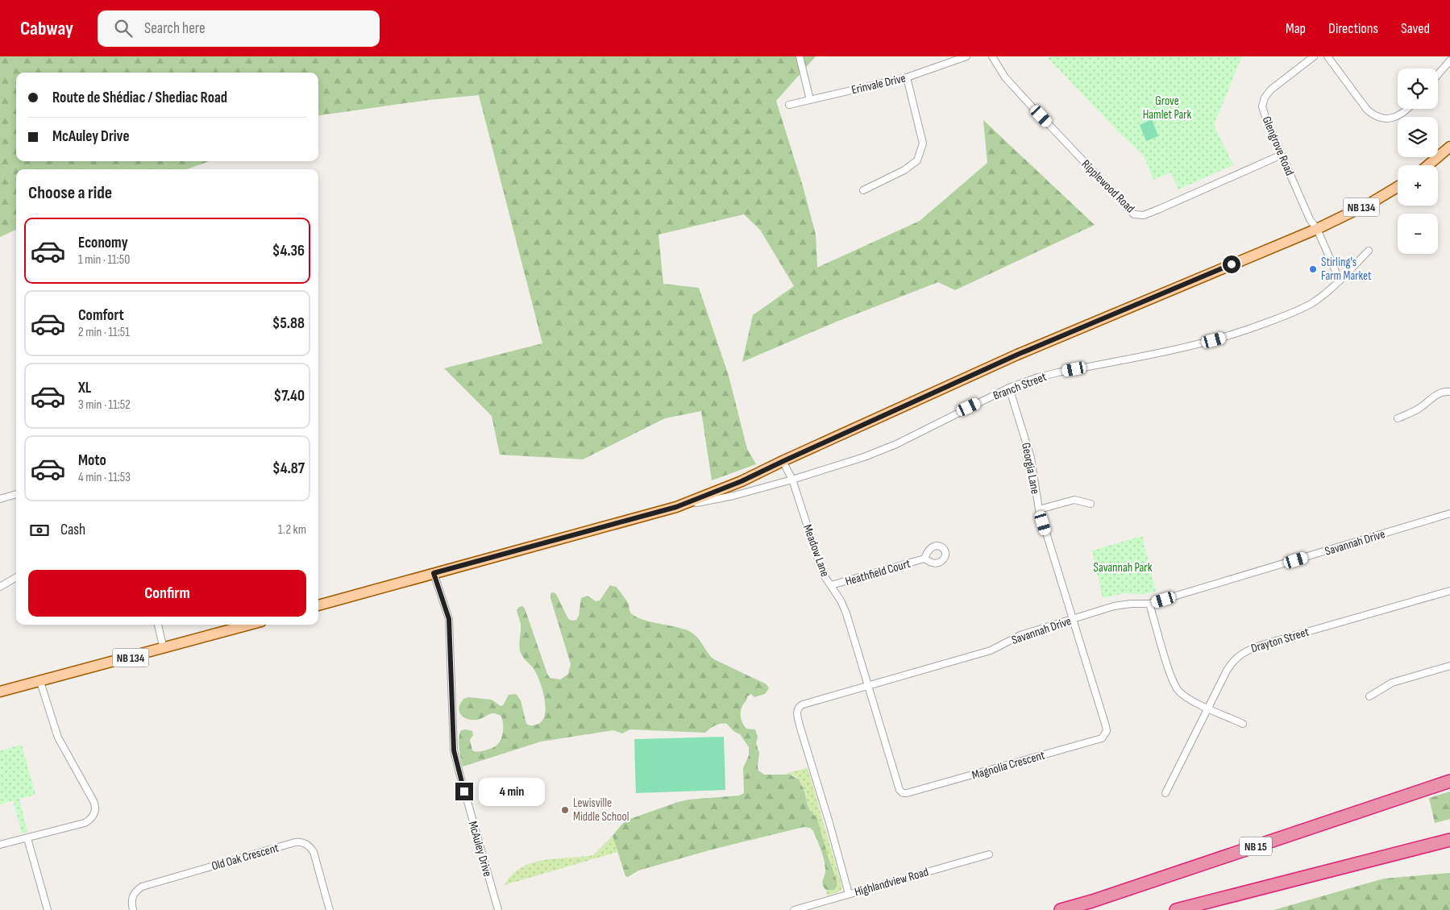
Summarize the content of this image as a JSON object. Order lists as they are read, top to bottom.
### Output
{
  "streets": {
    "highway": ["NB 15"],
    "main road": ["NB 134"],
    "street": [
      "Erinvale Drive",
      "Glengrove Road",
      "Ripplewood Road",
      "Branch Street",
      "Georgia Lane",
      "Savannah Drive",
      "Meadow Lane",
      "Heathfield Court",
      "Drayton Street",
      "Magnolia Crescent",
      "McAuley Drive",
      "Old Oak Crescent",
      "Highlandview Road"
    ]
  },
  "crossings": [
    ["Glengrove Road", "Ripplewood Road"],
    ["Glengrove Road", "NB 134"],
    ["NB 134", "Branch Street"],
    ["NB 134", "Meadow Lane"],
    ["NB 134", "McAuley Drive"],
    ["Branch Street", "Georgia Lane"],
    ["Branch Street", "Meadow Lane"],
    ["Georgia Lane", "Savannah Drive"],
    ["Georgia Lane", "Magnolia Crescent"],
    ["Savannah Drive", "Meadow Lane"],
    ["Savannah Drive", "Magnolia Crescent"],
    ["Savannah Drive", "Highlandview Road"],
    ["Meadow Lane", "Heathfield Court"],
    ["Meadow Lane", "Magnolia Crescent"]
  ],
  "parks": ["Grove Hamlet Park", "Savannah Park"],
  "places": ["Stirling's Farm Market", "Lewisville Middle School"],
  "page": {
    "header": "Cabway",
    "search": "Search here",
    "nav": ["Map", "Directions", "Saved"],
    "map_buttons": ["+", "−"],
    "banner": ["Route de Shédiac / Shediac Road", "McAuley Drive"],
    "heading": "Choose a ride",
    "list": [
      {
        "name": "Economy",
        "note": "1 min · 11:50",
        "value": "$4.36"
      },
      {
        "name": "Comfort",
        "note": "2 min · 11:51",
        "value": "$5.88"
      },
      {
        "name": "XL",
        "note": "3 min · 11:52",
        "value": "$7.40"
      },
      {
        "name": "Moto",
        "note": "4 min · 11:53",
        "value": "$4.87"
      }
    ],
    "pay": ["Cash", "1.2 km"],
    "buttons": "Confirm",
    "bubble": "4 min"
  }
}
